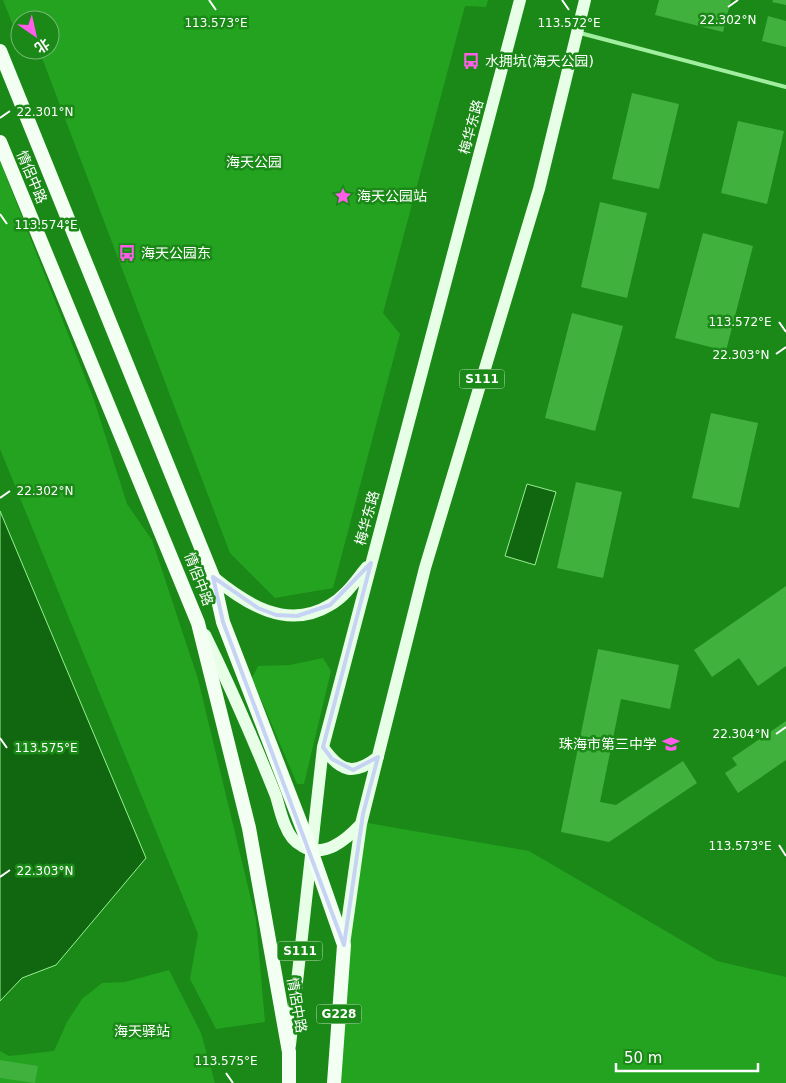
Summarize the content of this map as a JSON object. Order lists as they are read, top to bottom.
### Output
{
  "streets": {
    "highway": ["情侶中路", "G228"],
    "main road": ["梅华东路", "S111"]
  },
  "crossings": [
    ["梅华东路", "情侶中路"],
    ["情侶中路", "S111"],
    ["情侶中路", "G228"],
    ["S111", "G228"]
  ],
  "parks": ["海天公园", "海天驿站"],
  "places": {
    "bus stop": ["水拥坑(海天公园)", "海天公园东"],
    "place": ["海天公园站"],
    "school or university": ["珠海市第三中学"]
  },
  "scale_bar": "50 m",
  "north": "bottom right",
  "coordinates": [
    "22.302°N",
    "113.573°E",
    "113.572°E",
    "22.301°N",
    "113.574°E",
    "22.303°N",
    "22.304°N",
    "113.575°E"
  ]
}
